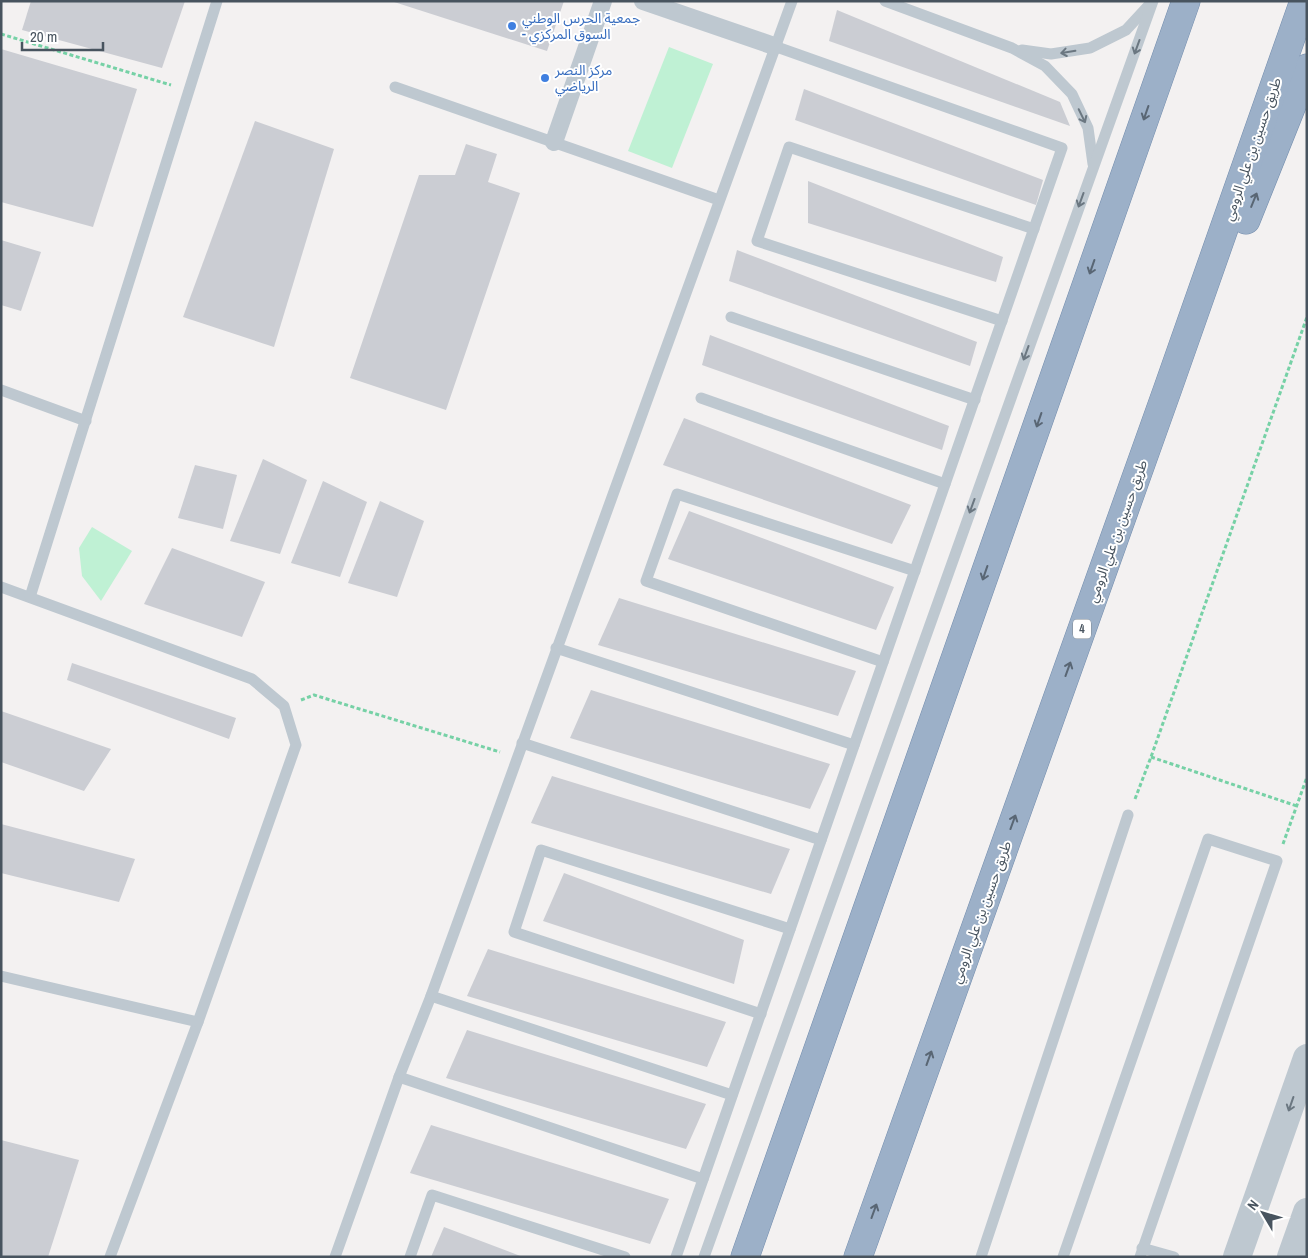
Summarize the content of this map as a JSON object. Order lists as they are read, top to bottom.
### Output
{
  "streets": {
    "highway": ["طريق حسين بن علي الرومي", "4"]
  },
  "places": ["جمعية الحرس الوطني - السوق المركزي", "مركز النصر الرياضي"],
  "scale_bar": "20 m",
  "north": "top left"
}
